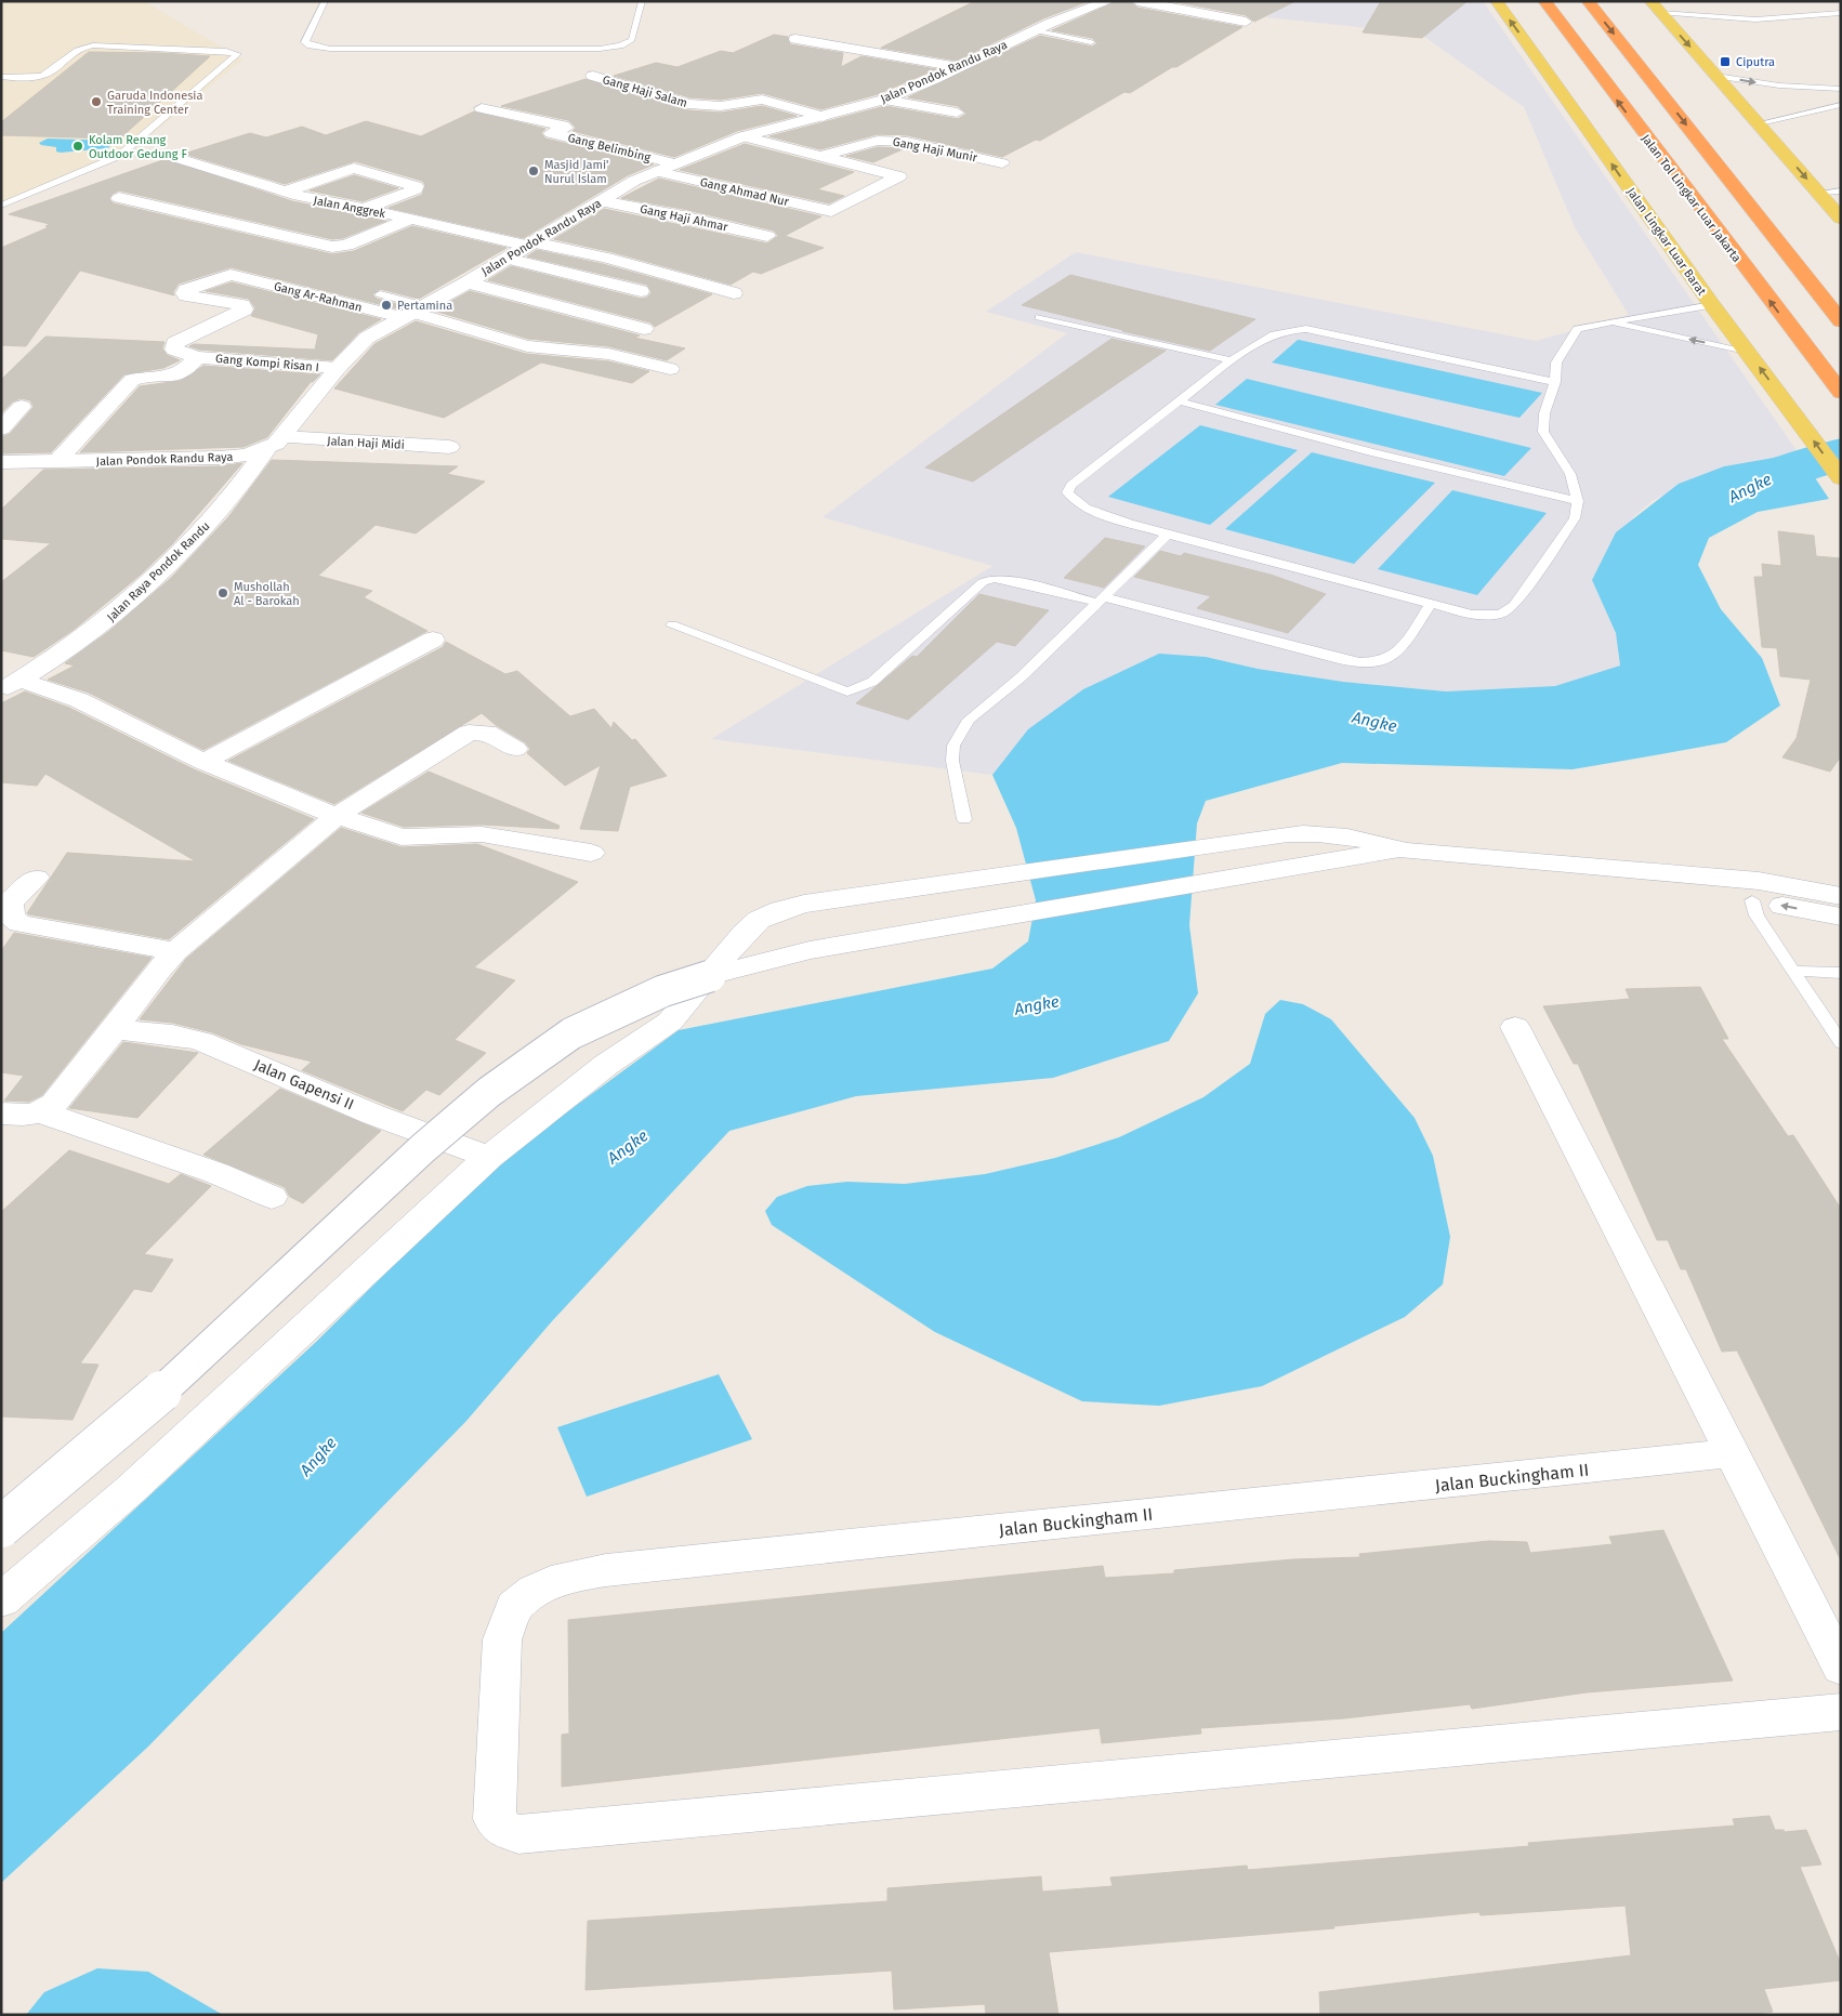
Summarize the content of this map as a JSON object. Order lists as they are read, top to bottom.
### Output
{
  "streets": {
    "highway": ["Jalan Tol Lingkar Luar Jakarta"],
    "main road": ["Jalan Lingkar Luar Barat"],
    "street": [
      "Jalan Pondok Randu Raya",
      "Gang Haji Salam",
      "Gang Belimbing",
      "Gang Haji Munir",
      "Gang Ahmad Nur",
      "Jalan Anggrek",
      "Gang Haji Ahmar",
      "Gang Ar-Rahman",
      "Gang Kompi Risan I",
      "Jalan Haji Midi",
      "Jalan Raya Pondok Randu",
      "Jalan Gapensi II",
      "Jalan Buckingham II"
    ]
  },
  "crossings": [
    ["Jalan Pondok Randu Raya", "Gang Haji Salam"],
    ["Jalan Pondok Randu Raya", "Gang Belimbing"],
    ["Jalan Pondok Randu Raya", "Gang Ahmad Nur"],
    ["Jalan Pondok Randu Raya", "Jalan Anggrek"],
    ["Jalan Pondok Randu Raya", "Gang Haji Ahmar"],
    ["Jalan Pondok Randu Raya", "Gang Ar-Rahman"],
    ["Jalan Pondok Randu Raya", "Gang Kompi Risan I"],
    ["Jalan Pondok Randu Raya", "Jalan Haji Midi"],
    ["Jalan Pondok Randu Raya", "Jalan Raya Pondok Randu"],
    ["Gang Haji Munir", "Gang Ahmad Nur"],
    ["Gang Ar-Rahman", "Gang Kompi Risan I"],
    ["Jalan Haji Midi", "Jalan Raya Pondok Randu"]
  ],
  "water": ["Angke"],
  "places": {
    "transit": ["Ciputra"],
    "other": [
      "Garuda Indonesia Training Center",
      "Kolam Renang Outdoor Gedung F",
      "Masjid Jami' Nurul Islam",
      "Pertamina",
      "Mushollah Al - Barokah"
    ]
  }
}
